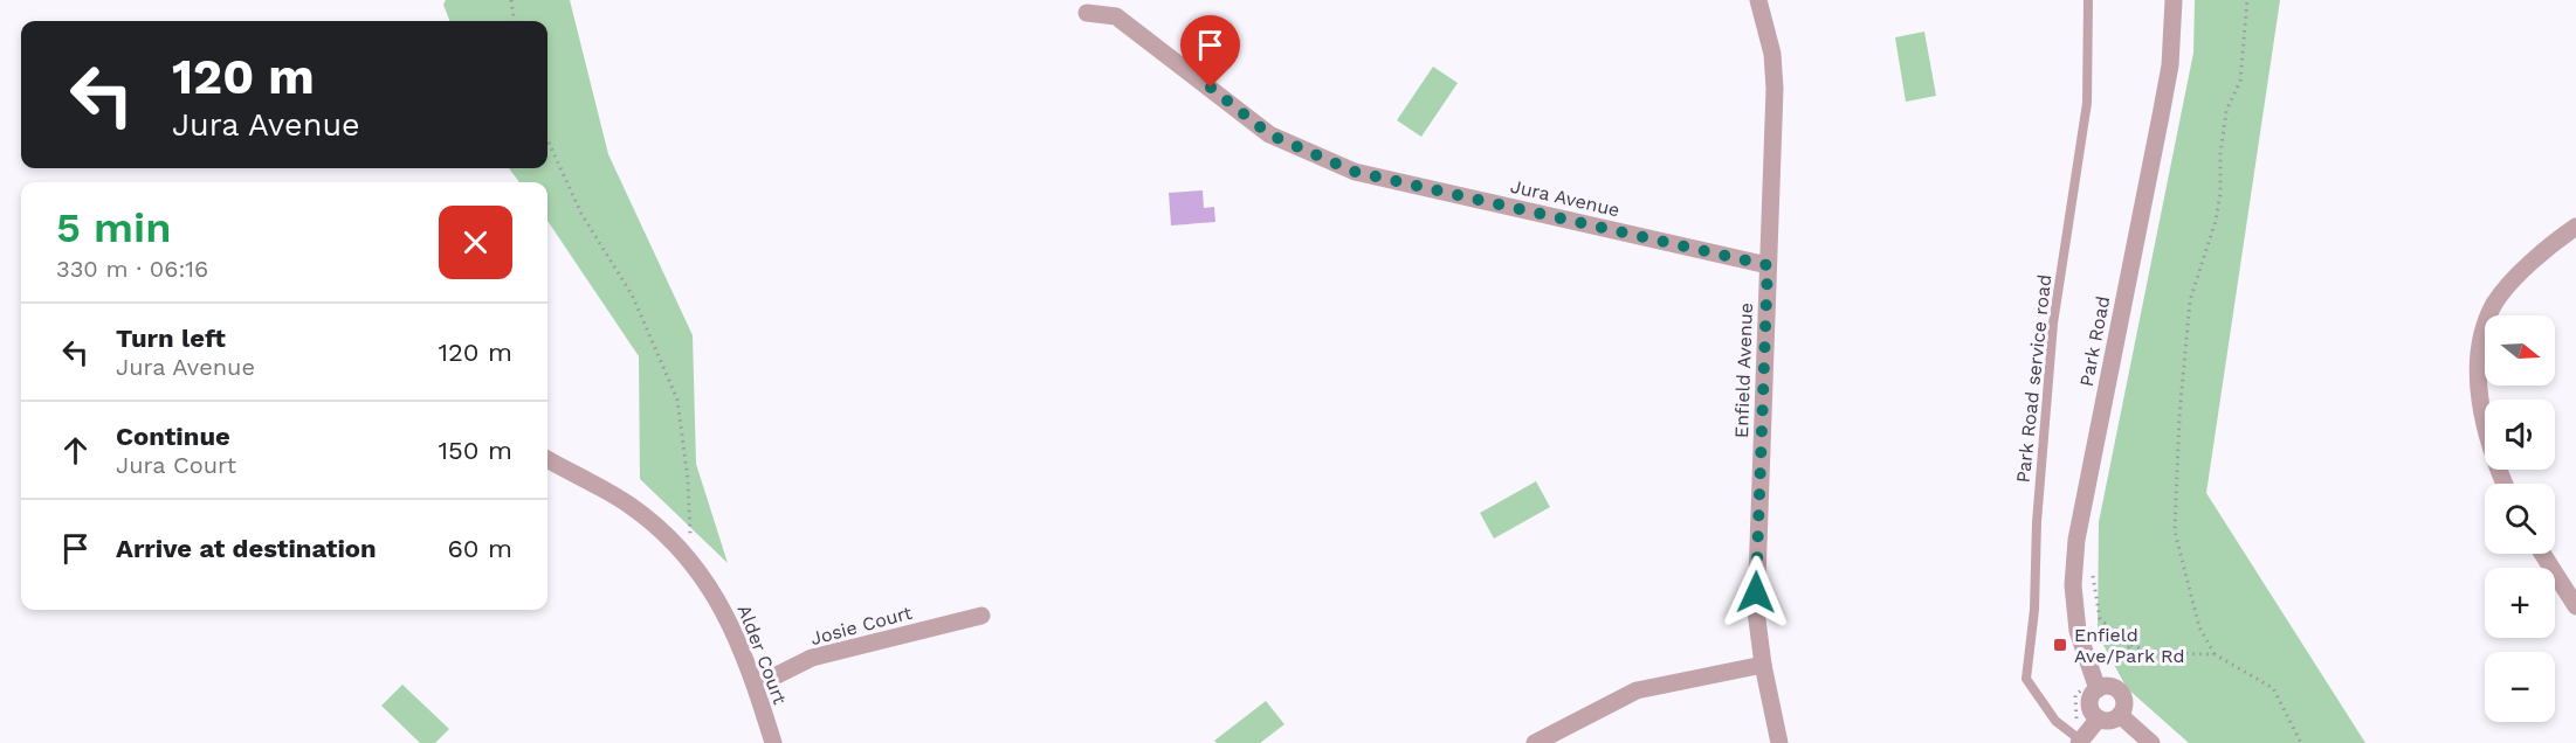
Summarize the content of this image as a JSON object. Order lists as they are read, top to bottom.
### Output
{
  "streets": {
    "street": [
      "Jura Avenue",
      "Park Road",
      "Enfield Avenue",
      "Josie Court",
      "Alder Court"
    ],
    "lane": ["Park Road service road"]
  },
  "crossings": [
    ["Jura Avenue", "Enfield Avenue"],
    ["Josie Court", "Alder Court"]
  ],
  "places": {
    "transit": ["Enfield Ave/Park Rd"]
  },
  "north": "right",
  "page": {
    "turn": ["120 m", "Jura Avenue"],
    "heading": ["5 min", "330 m · 06:16"],
    "list": [
      {
        "name": "Turn left",
        "note": "Jura Avenue",
        "value": "120 m"
      },
      {
        "name": "Continue",
        "note": "Jura Court",
        "value": "150 m"
      },
      {
        "name": "Arrive at destination",
        "value": "60 m"
      }
    ],
    "map_buttons": ["+", "−"]
  }
}
